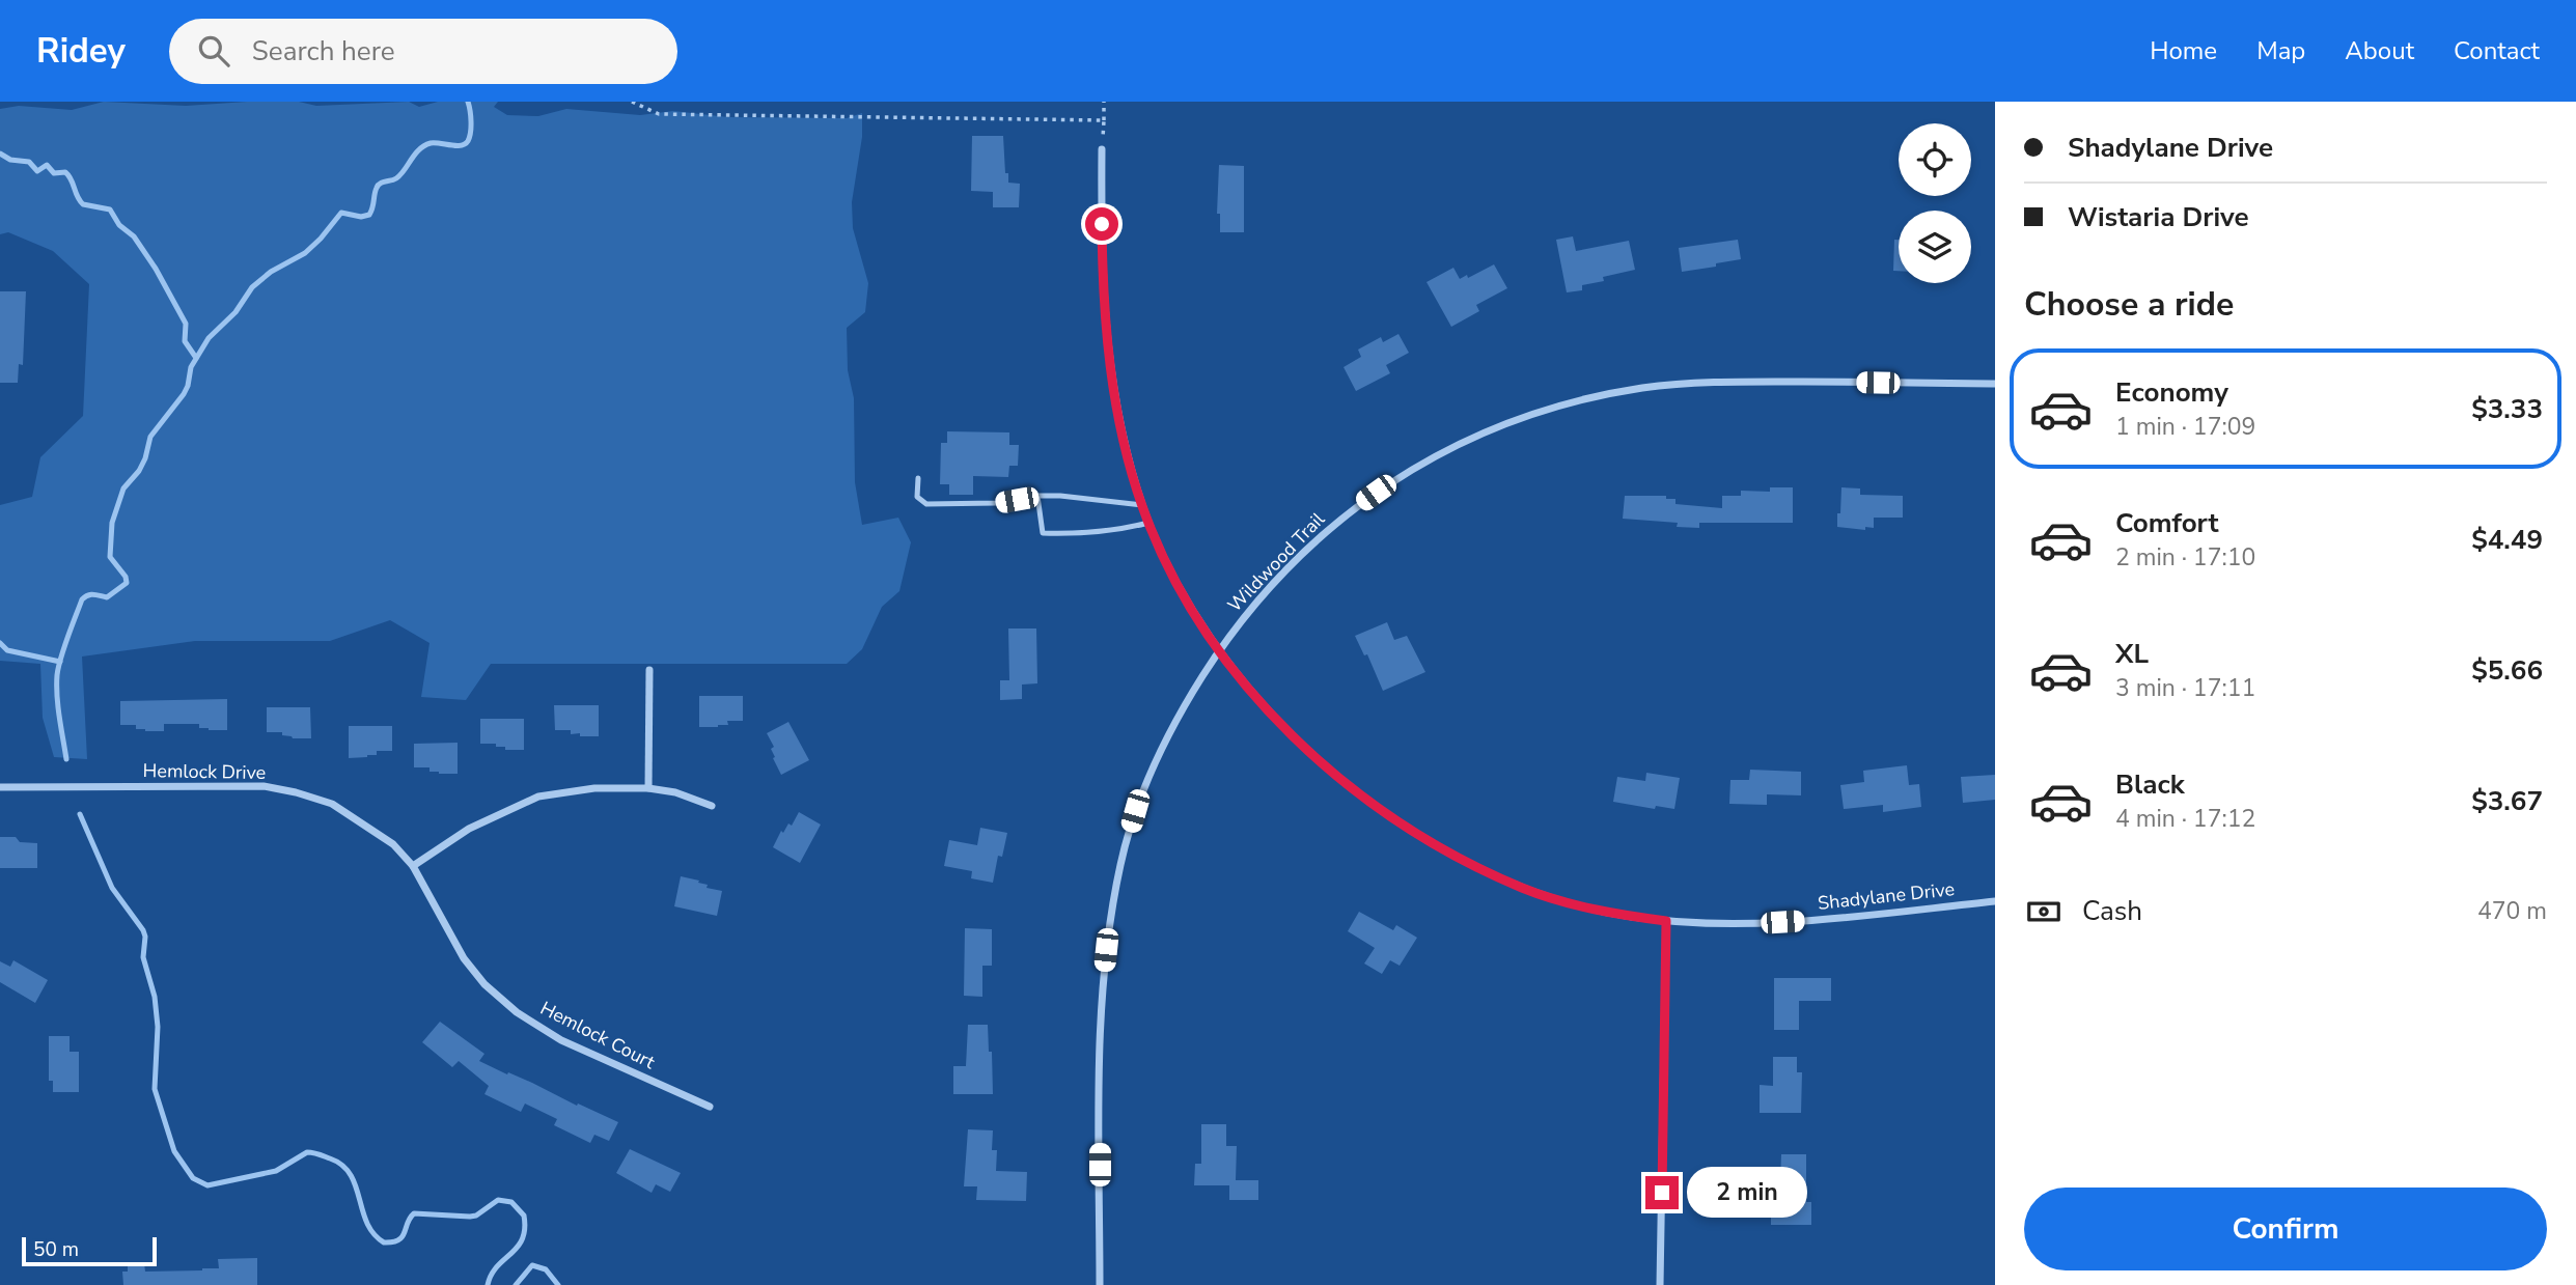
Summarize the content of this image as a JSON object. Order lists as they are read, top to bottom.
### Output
{
  "streets": {
    "street": [
      "Wildwood Trail",
      "Hemlock Drive",
      "Shadylane Drive",
      "Hemlock Court"
    ]
  },
  "crossings": [
    ["Wildwood Trail", "Shadylane Drive"],
    ["Hemlock Drive", "Hemlock Court"]
  ],
  "scale_bar": "50 m",
  "page": {
    "header": "Ridey",
    "search": "Search here",
    "nav": [
      "Home",
      "Map",
      "About",
      "Contact"
    ],
    "banner": ["Shadylane Drive", "Wistaria Drive"],
    "heading": "Choose a ride",
    "list": [
      {
        "name": "Economy",
        "note": "1 min · 17:09",
        "value": "$3.33"
      },
      {
        "name": "Comfort",
        "note": "2 min · 17:10",
        "value": "$4.49"
      },
      {
        "name": "XL",
        "note": "3 min · 17:11",
        "value": "$5.66"
      },
      {
        "name": "Black",
        "note": "4 min · 17:12",
        "value": "$3.67"
      }
    ],
    "pay": ["Cash", "470 m"],
    "bubble": "2 min",
    "buttons": "Confirm",
    "scale": "50 m"
  }
}
